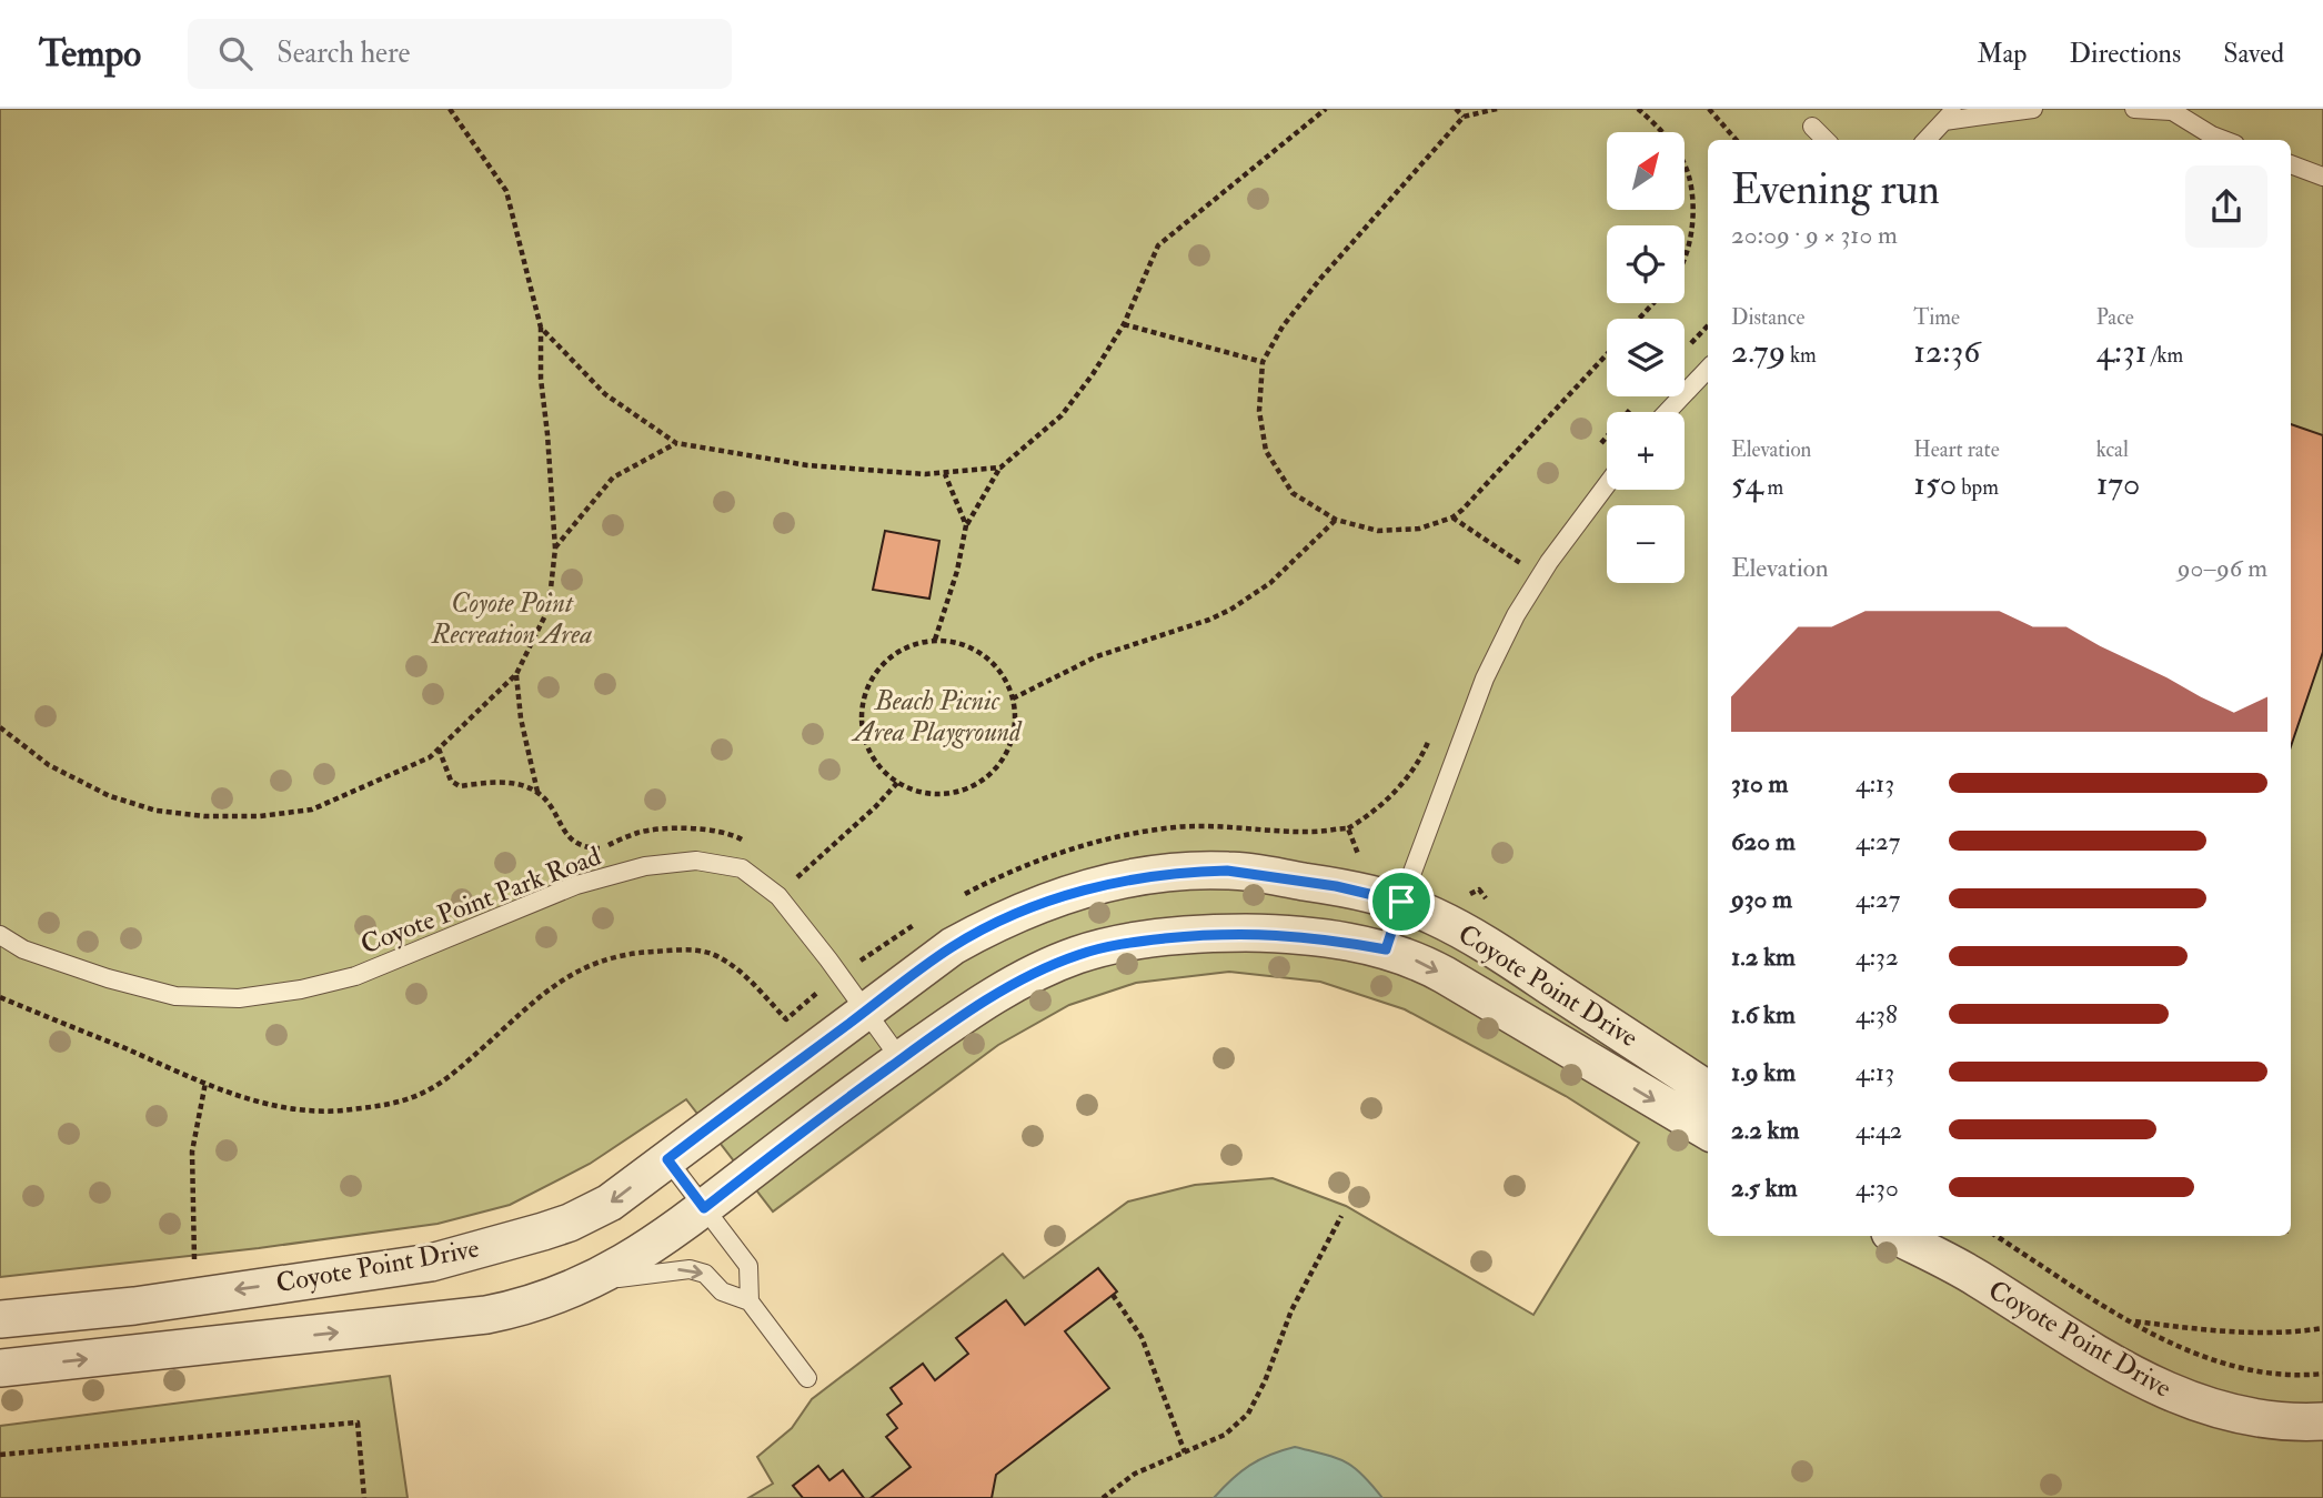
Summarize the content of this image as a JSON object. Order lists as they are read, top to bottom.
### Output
{
  "streets": {
    "street": ["Coyote Point Drive"],
    "lane": ["Coyote Point Park Road"]
  },
  "crossings": [
    ["Coyote Point Park Road", "Coyote Point Drive"]
  ],
  "parks": ["Coyote Point Recreation Area", "Beach Picnic Area Playground"],
  "north": "top right",
  "page": {
    "header": "Tempo",
    "search": "Search here",
    "nav": ["Map", "Directions", "Saved"],
    "map_buttons": ["+", "−"],
    "heading": ["Evening run", "20:09 · 9 × 310 m"],
    "stats": [
      ["Distance", "2.79 km"],
      ["Time", "12:36"],
      ["Pace", "4:31 /km"],
      ["Elevation", "54 m"],
      ["Heart rate", "150 bpm"],
      ["kcal", "170"]
    ],
    "chart": ["Elevation", "90–96 m"],
    "list": [
      {
        "name": "310 m",
        "note": "4:13"
      },
      {
        "name": "620 m",
        "note": "4:27"
      },
      {
        "name": "930 m",
        "note": "4:27"
      },
      {
        "name": "1.2 km",
        "note": "4:32"
      },
      {
        "name": "1.6 km",
        "note": "4:38"
      },
      {
        "name": "1.9 km",
        "note": "4:13"
      },
      {
        "name": "2.2 km",
        "note": "4:42"
      },
      {
        "name": "2.5 km",
        "note": "4:30"
      }
    ]
  }
}
